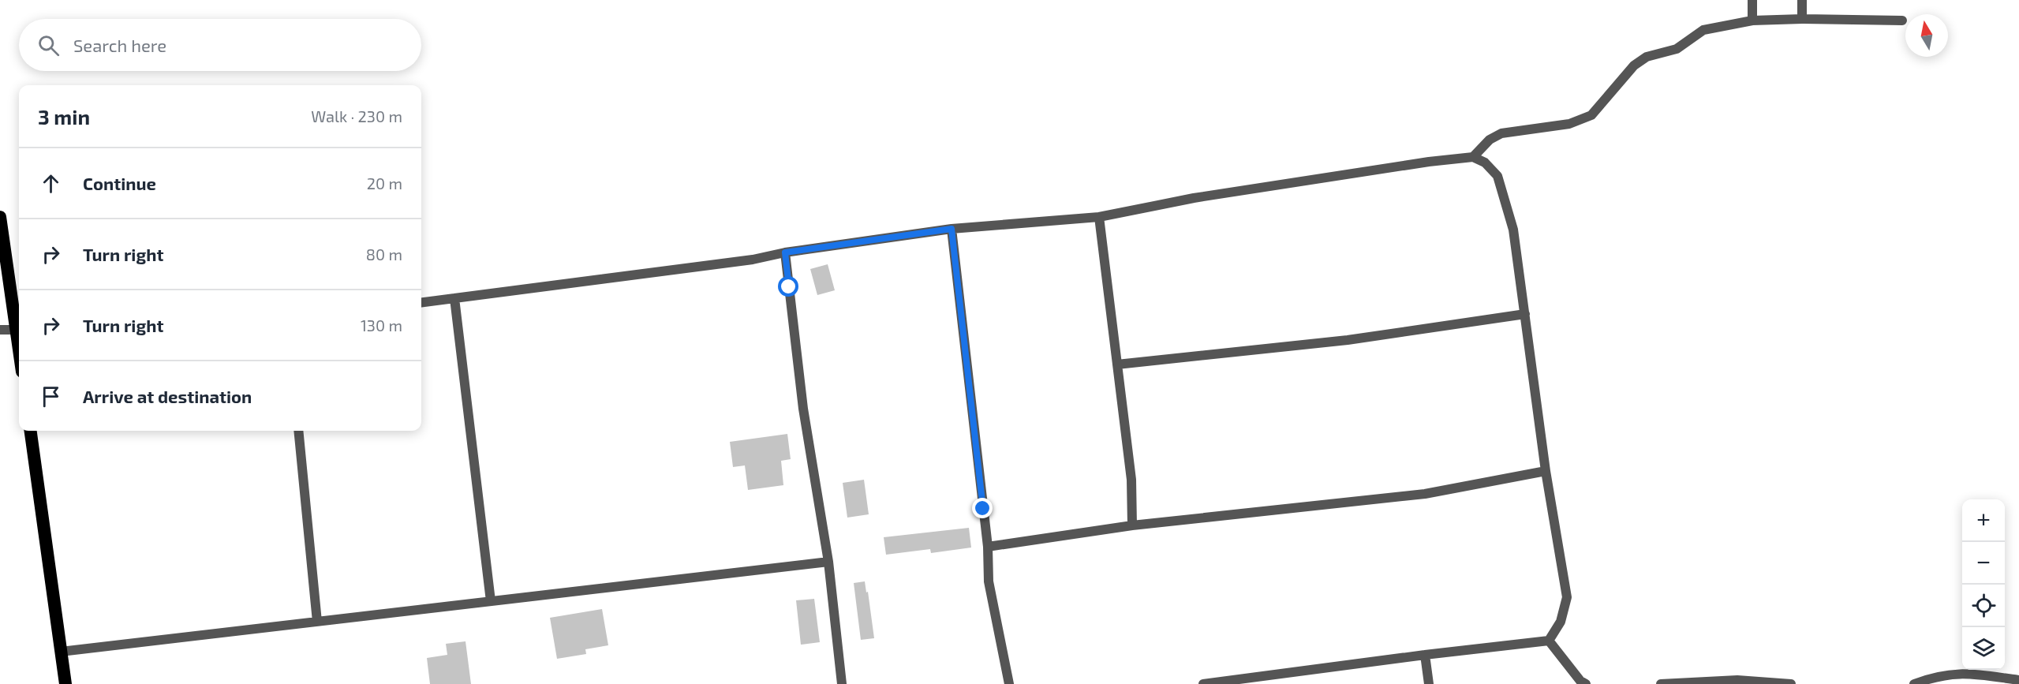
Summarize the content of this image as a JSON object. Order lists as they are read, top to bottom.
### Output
{
  "north": "top",
  "page": {
    "search": "Search here",
    "heading": ["3 min", "Walk · 230 m"],
    "list": [
      ["Continue", "20 m"],
      ["Turn right", "80 m"],
      ["Turn right", "130 m"],
      "Arrive at destination"
    ],
    "map_buttons": ["+", "−"]
  }
}
